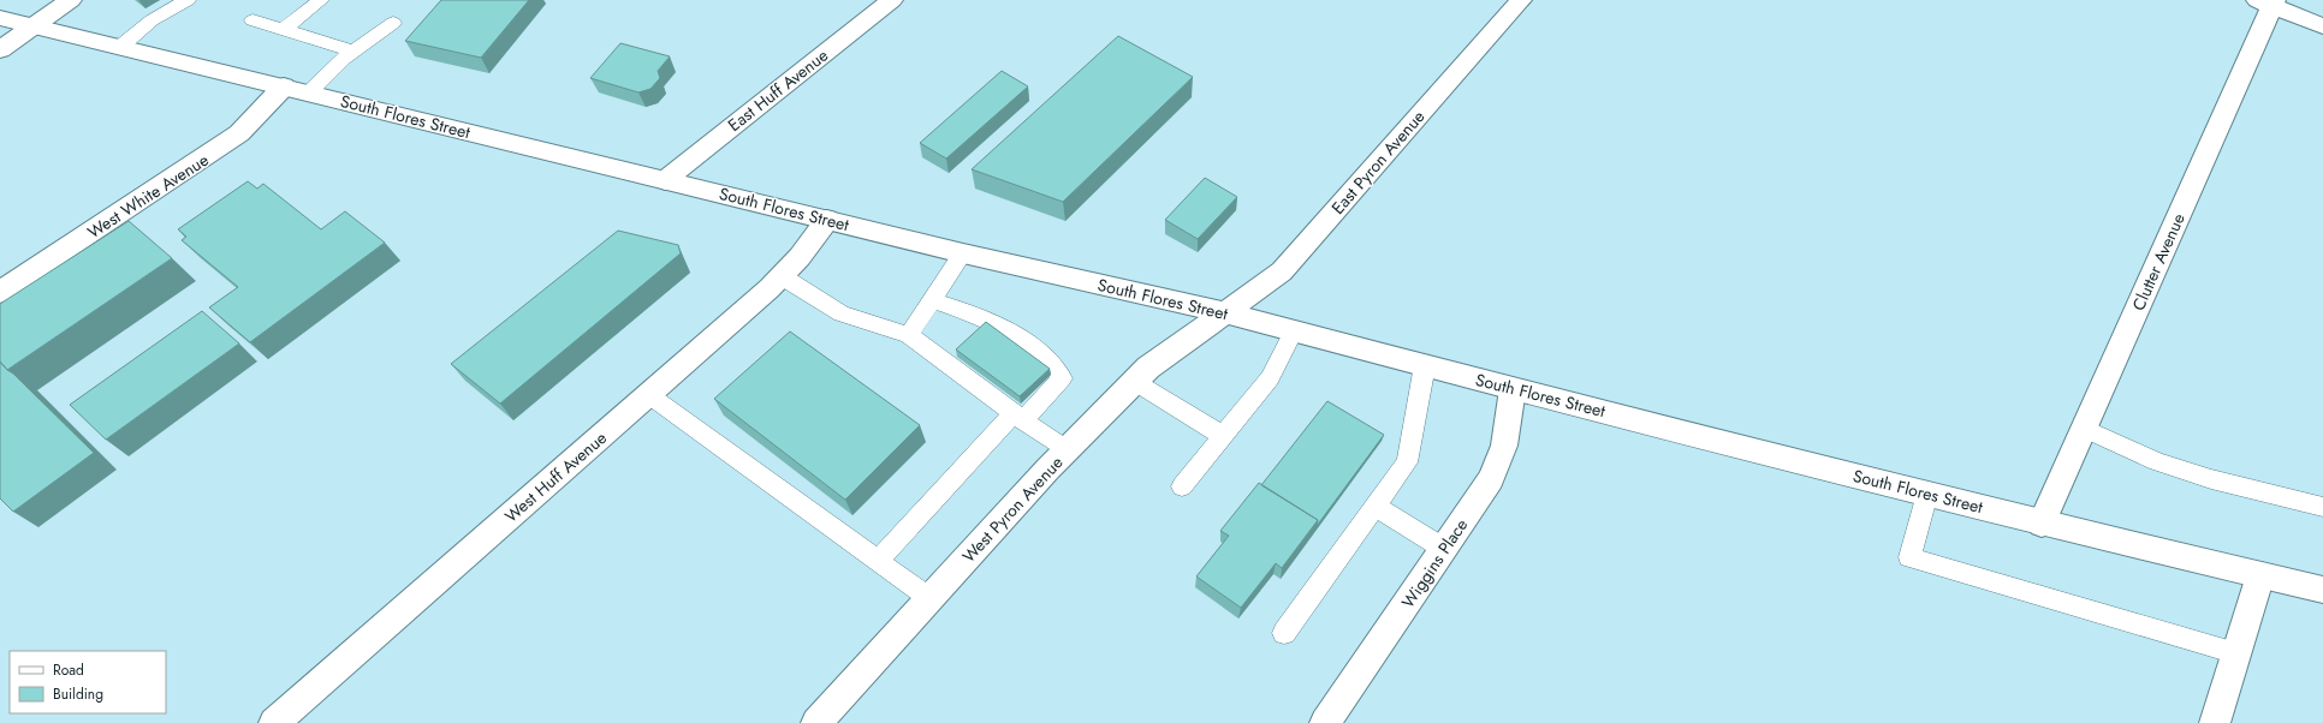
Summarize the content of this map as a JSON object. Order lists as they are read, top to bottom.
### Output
{
  "streets": {
    "street": [
      "East Huff Avenue",
      "South Flores Street",
      "East Pyron Avenue",
      "West White Avenue",
      "Clutter Avenue",
      "West Huff Avenue",
      "West Pyron Avenue",
      "Wiggins Place"
    ]
  },
  "crossings": [
    ["East Huff Avenue", "South Flores Street"],
    ["South Flores Street", "East Pyron Avenue"],
    ["South Flores Street", "West White Avenue"],
    ["South Flores Street", "Clutter Avenue"],
    ["South Flores Street", "West Huff Avenue"],
    ["South Flores Street", "West Pyron Avenue"],
    ["South Flores Street", "Wiggins Place"],
    ["East Pyron Avenue", "West Pyron Avenue"]
  ],
  "legend": ["Road", "Building"]
}
